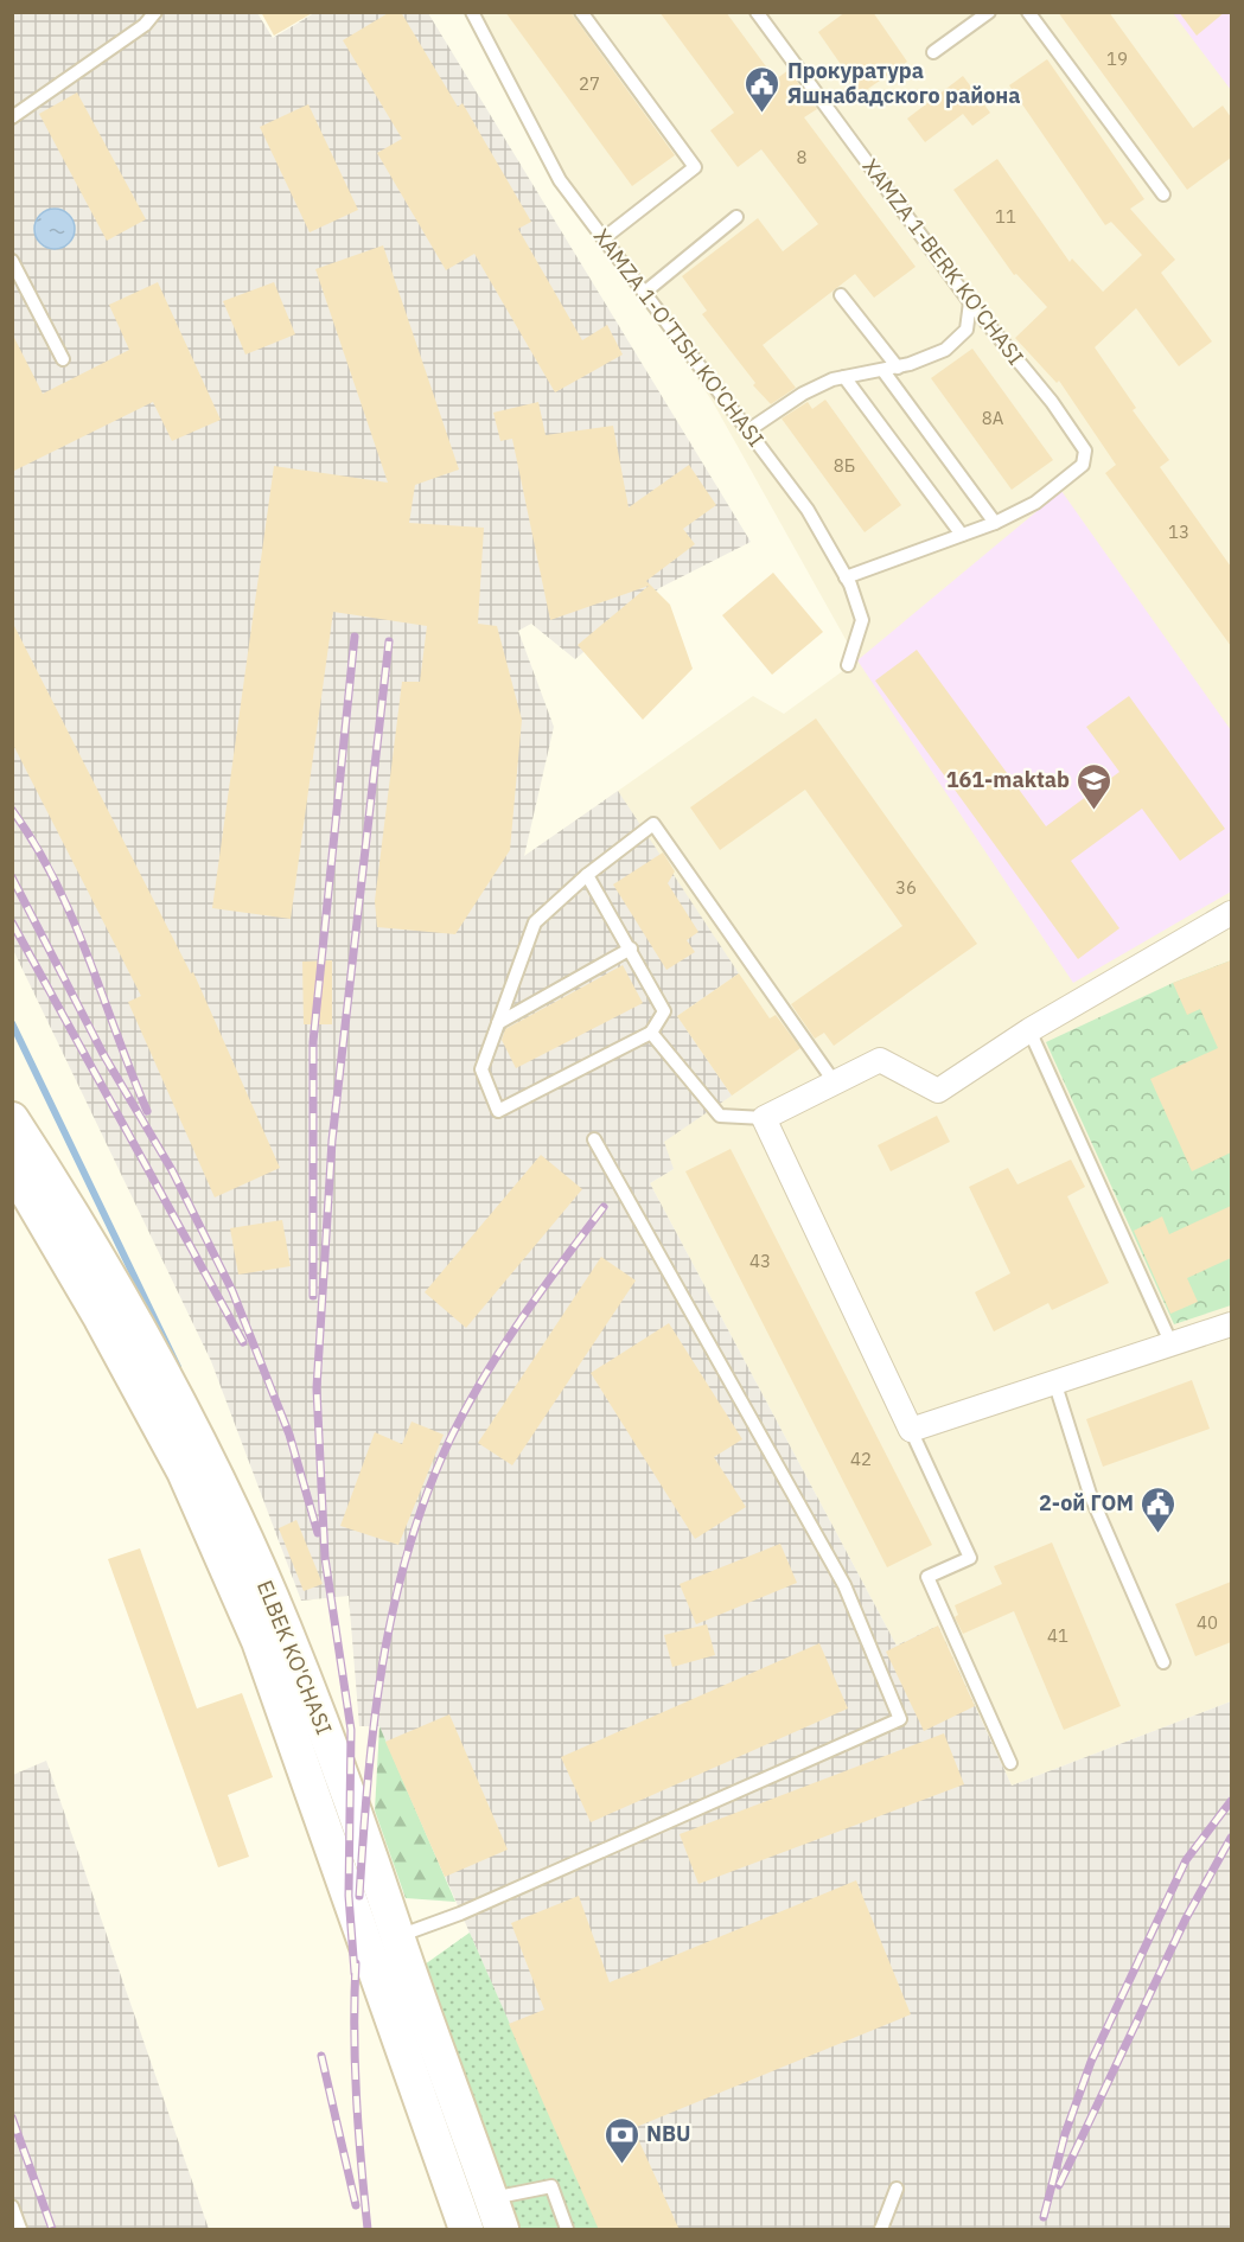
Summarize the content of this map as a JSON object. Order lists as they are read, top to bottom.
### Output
{
  "streets": {
    "main road": ["ELBEK KO'CHASI"],
    "lane": ["XAMZA 1-BERK KO'CHASI", "XAMZA 1-O'TISH KO'CHASI"]
  },
  "crossings": [
    ["XAMZA 1-BERK KO'CHASI", "XAMZA 1-O'TISH KO'CHASI"]
  ],
  "places": {
    "public building": ["Прокуратура Яшнабадского района", "2-ой ГОМ"],
    "school or university": ["161-maktab"],
    "bank": ["NBU"]
  },
  "house_numbers": [
    "19",
    "27",
    "8",
    "11",
    "8А",
    "8Б",
    "13",
    "36",
    "43",
    "42",
    "40",
    "41"
  ]
}
